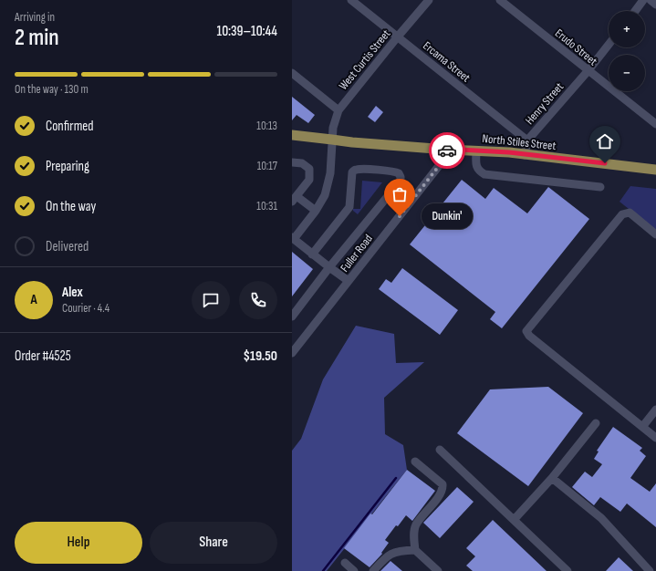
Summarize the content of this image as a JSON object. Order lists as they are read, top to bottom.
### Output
{
  "streets": {
    "main road": ["North Stiles Street"],
    "street": [
      "Erudo Street",
      "West Curtis Street",
      "Ercama Street",
      "Henry Street",
      "Fuller Road"
    ]
  },
  "crossings": [
    ["Erudo Street", "Henry Street"],
    ["West Curtis Street", "Ercama Street"],
    ["West Curtis Street", "North Stiles Street"],
    ["Ercama Street", "Henry Street"],
    ["Henry Street", "North Stiles Street"],
    ["North Stiles Street", "Fuller Road"]
  ],
  "places": ["Dunkin'"],
  "page": {
    "heading": ["2 min", "Arriving in", "10:39–10:44"],
    "panel": [
      "Alex",
      "Courier · 4.4",
      "Order #4525",
      "$19.50"
    ],
    "map_buttons": ["+", "−"],
    "bar": "On the way · 130 m",
    "list": [
      ["Confirmed", "10:13"],
      ["Preparing", "10:17"],
      ["On the way", "10:31"],
      "Delivered"
    ],
    "bubble": "Dunkin'",
    "round": "A",
    "buttons": ["Help", "Share"]
  }
}
